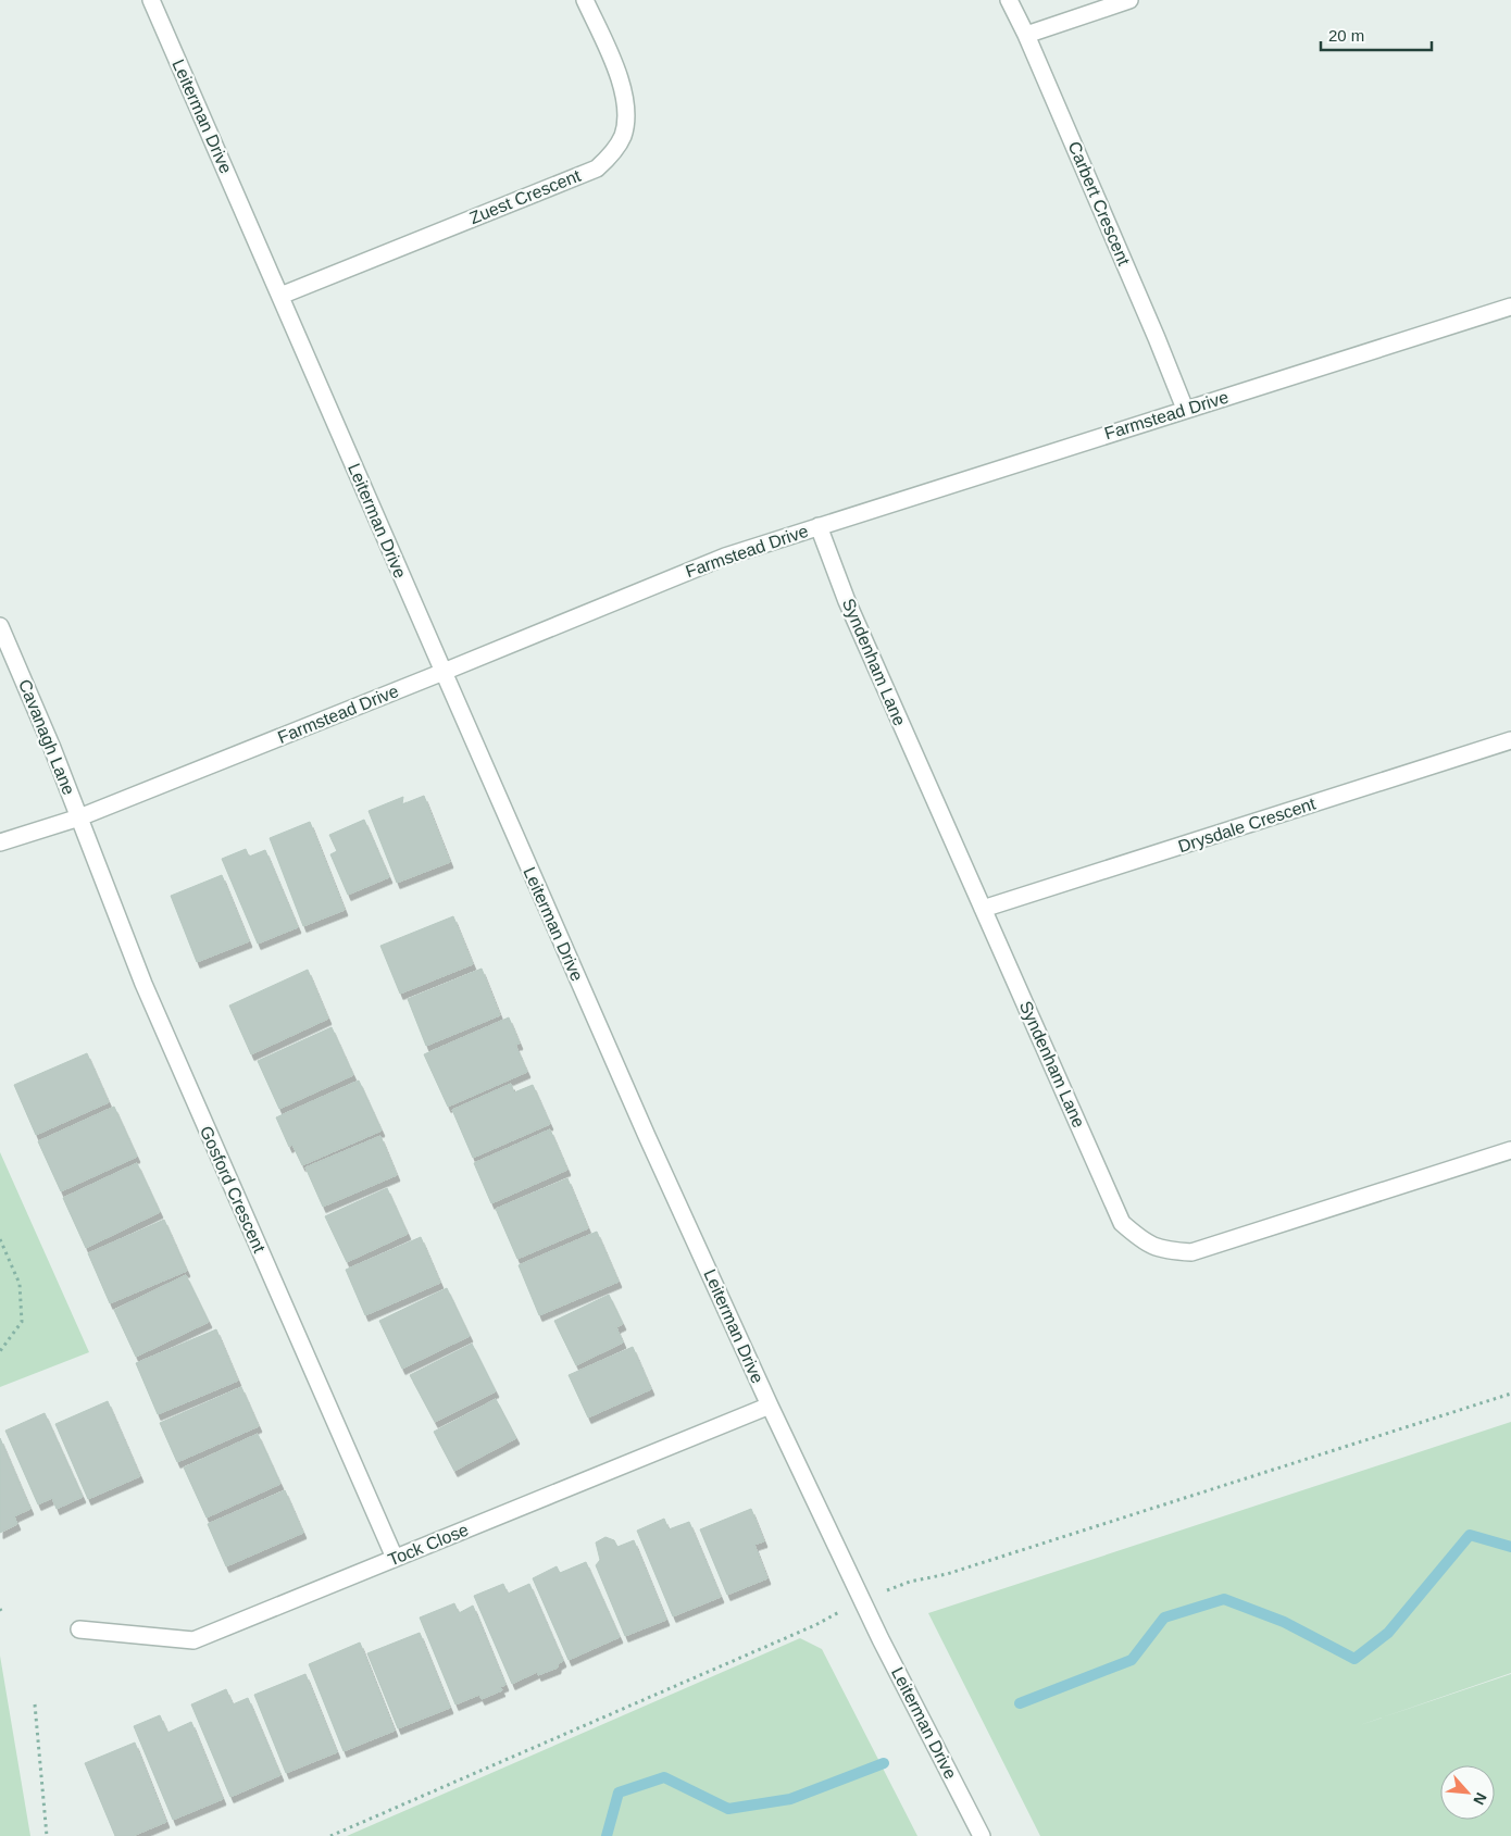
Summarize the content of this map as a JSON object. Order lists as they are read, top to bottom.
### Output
{
  "streets": {
    "street": [
      "Leiterman Drive",
      "Zuest Crescent",
      "Carbert Crescent",
      "Farmstead Drive",
      "Syndenham Lane",
      "Cavanagh Lane",
      "Drysdale Crescent",
      "Gosford Crescent",
      "Tock Close"
    ]
  },
  "crossings": [
    ["Leiterman Drive", "Zuest Crescent"],
    ["Leiterman Drive", "Farmstead Drive"],
    ["Leiterman Drive", "Tock Close"],
    ["Carbert Crescent", "Farmstead Drive"],
    ["Farmstead Drive", "Syndenham Lane"],
    ["Farmstead Drive", "Cavanagh Lane"],
    ["Farmstead Drive", "Gosford Crescent"],
    ["Syndenham Lane", "Drysdale Crescent"],
    ["Cavanagh Lane", "Gosford Crescent"],
    ["Gosford Crescent", "Tock Close"]
  ],
  "scale_bar": "20 m",
  "north": "bottom right"
}
